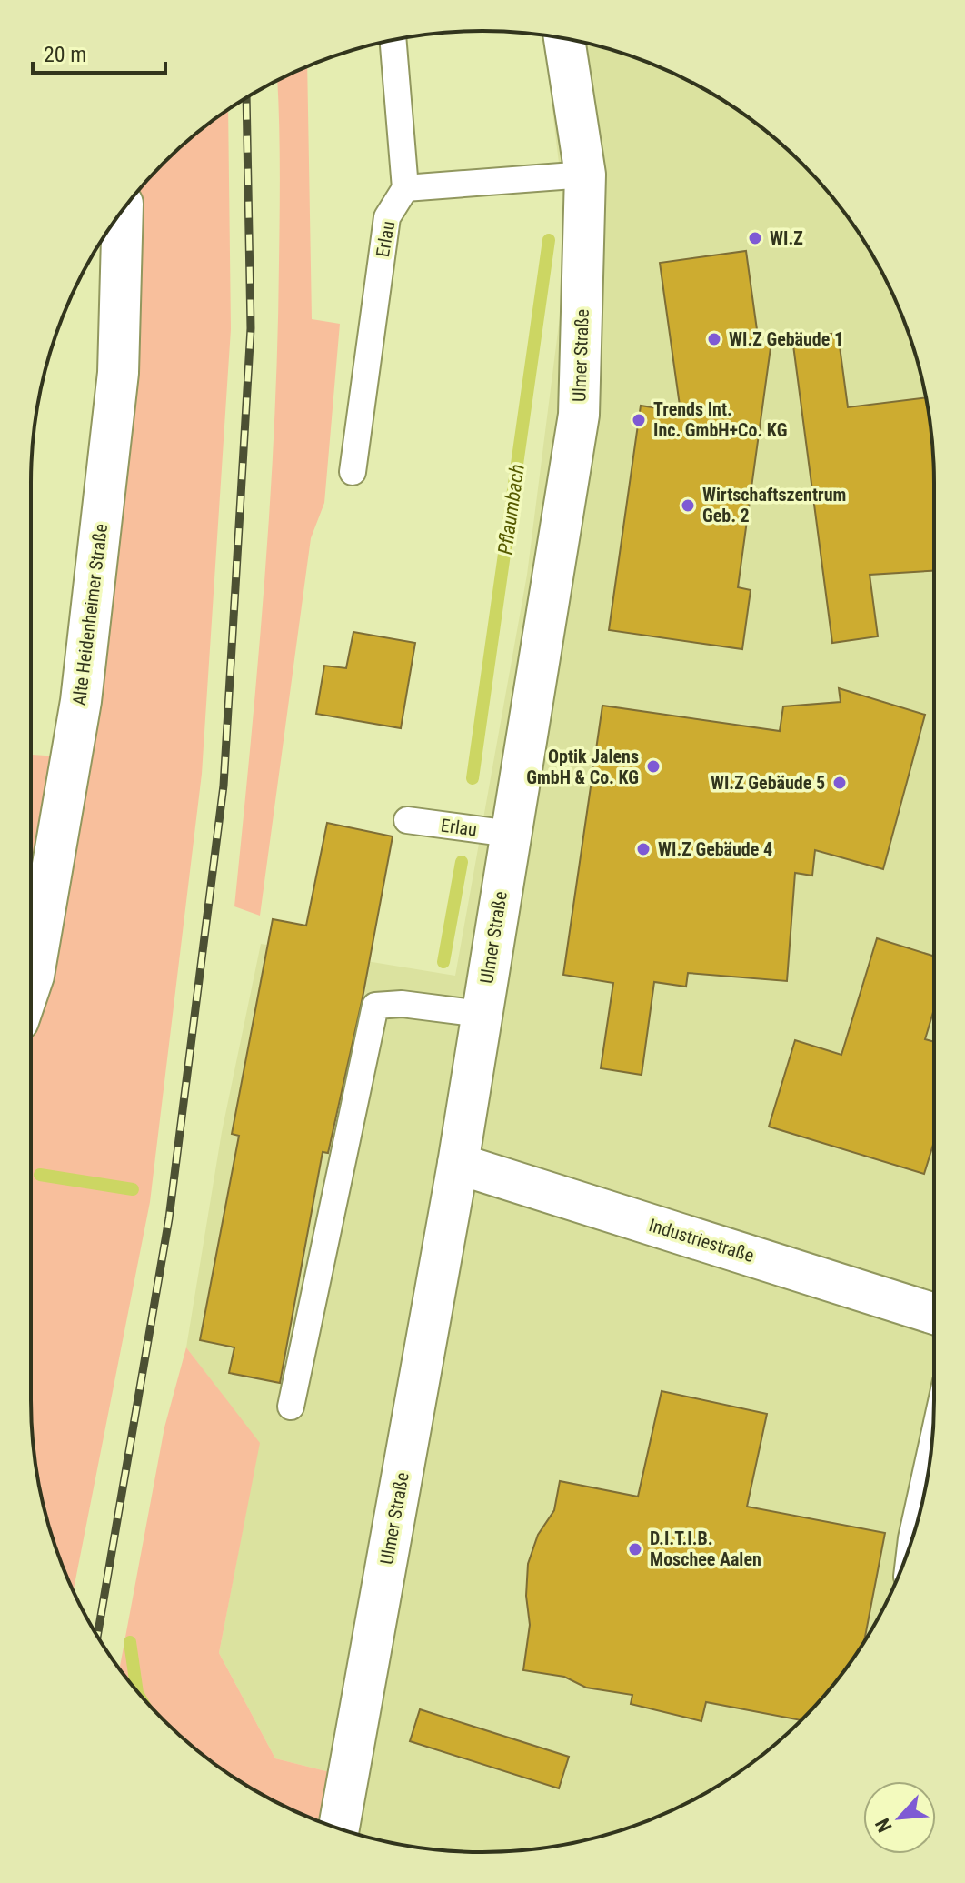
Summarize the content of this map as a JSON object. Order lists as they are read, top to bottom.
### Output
{
  "streets": {
    "street": ["Ulmer Straße", "Alte Heidenheimer Straße", "Industriestraße"],
    "lane": ["Erlau"]
  },
  "crossings": [
    ["Erlau", "Ulmer Straße"],
    ["Ulmer Straße", "Industriestraße"]
  ],
  "water": ["Pflaumbach"],
  "places": [
    "WI.Z",
    "WI.Z Gebäude 1",
    "Trends Int. Inc. GmbH+Co. KG",
    "Wirtschaftszentrum Geb. 2",
    "Optik Jalens GmbH & Co. KG",
    "WI.Z Gebäude 5",
    "WI.Z Gebäude 4",
    "D.I.T.I.B. Moschee Aalen"
  ],
  "scale_bar": "20 m",
  "north": "bottom left"
}
